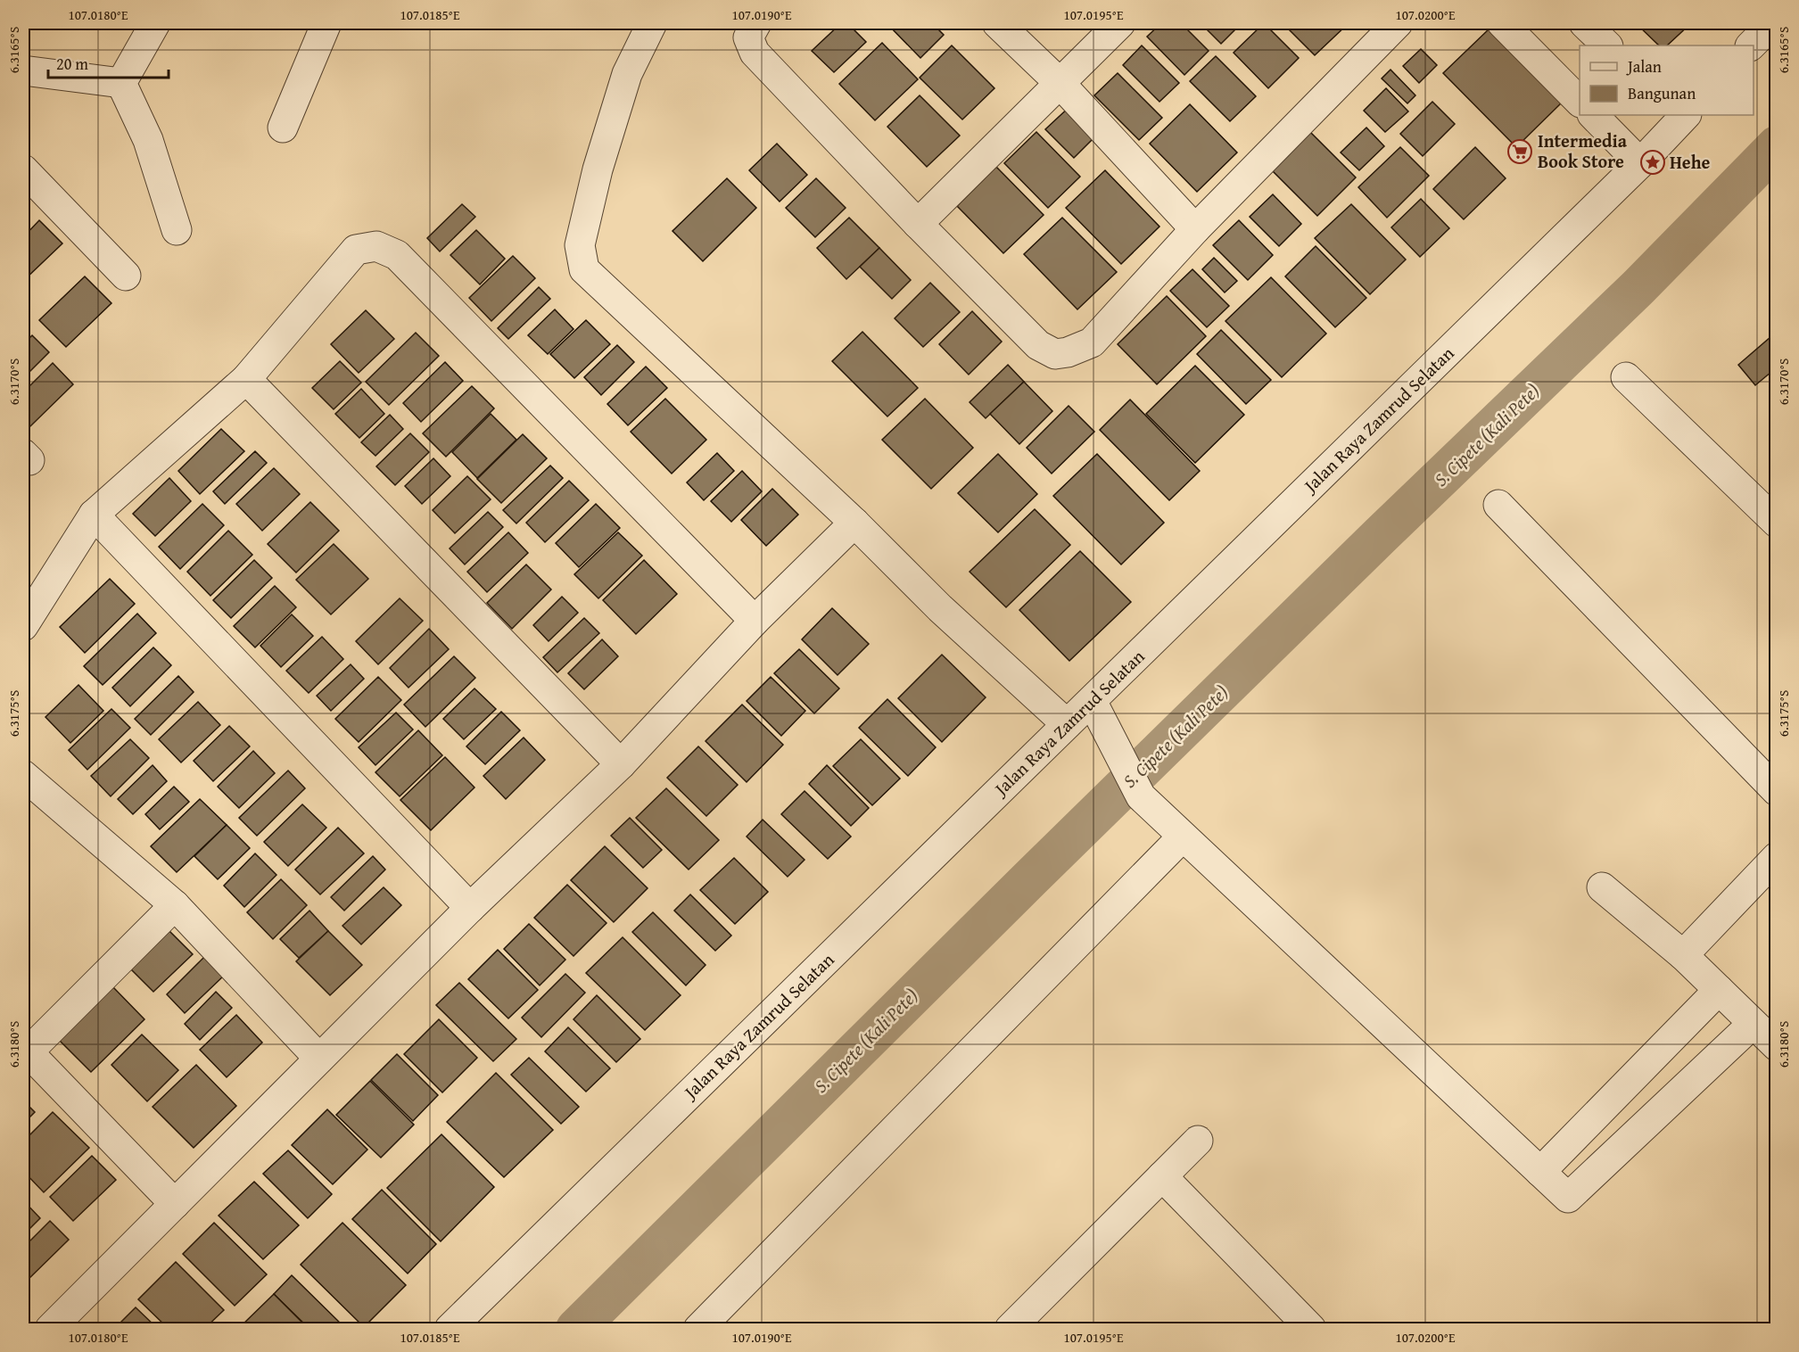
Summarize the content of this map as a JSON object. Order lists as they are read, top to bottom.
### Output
{
  "streets": {
    "street": ["Jalan Raya Zamrud Selatan"]
  },
  "water": ["S. Cipete (Kali Pete)"],
  "places": {
    "supermarket": ["Intermedia Book Store"],
    "place": ["Hehe"]
  },
  "legend": ["Jalan", "Bangunan"],
  "scale_bar": "20 m",
  "coordinates": [
    "107.0180°E",
    "107.0185°E",
    "107.0190°E",
    "107.0195°E",
    "107.0200°E",
    "6.3165°S",
    "6.3170°S",
    "6.3175°S",
    "6.3180°S"
  ]
}
